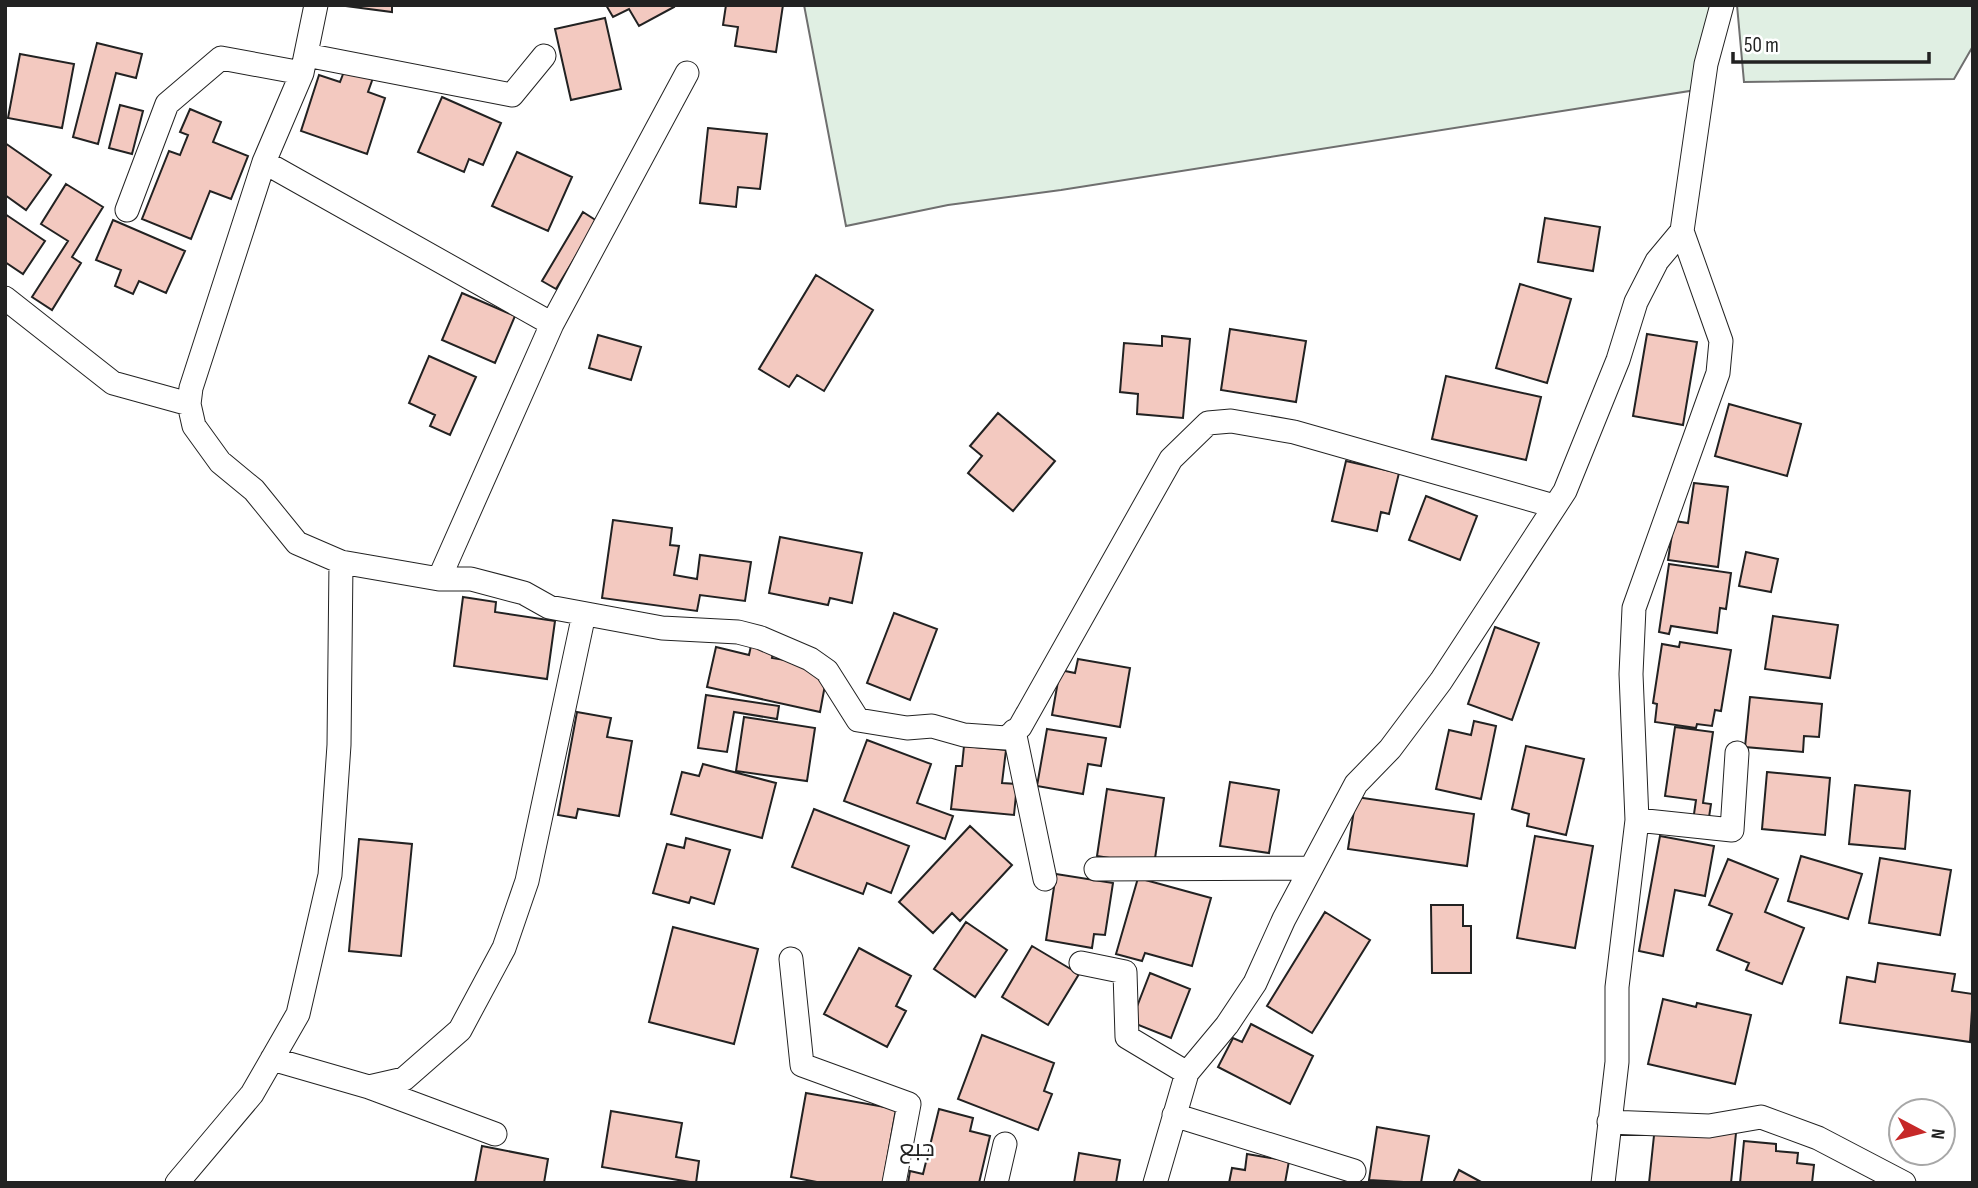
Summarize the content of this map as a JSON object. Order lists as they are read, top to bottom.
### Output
{
  "districts": ["جبع"],
  "scale_bar": "50 m",
  "north": "right"
}
